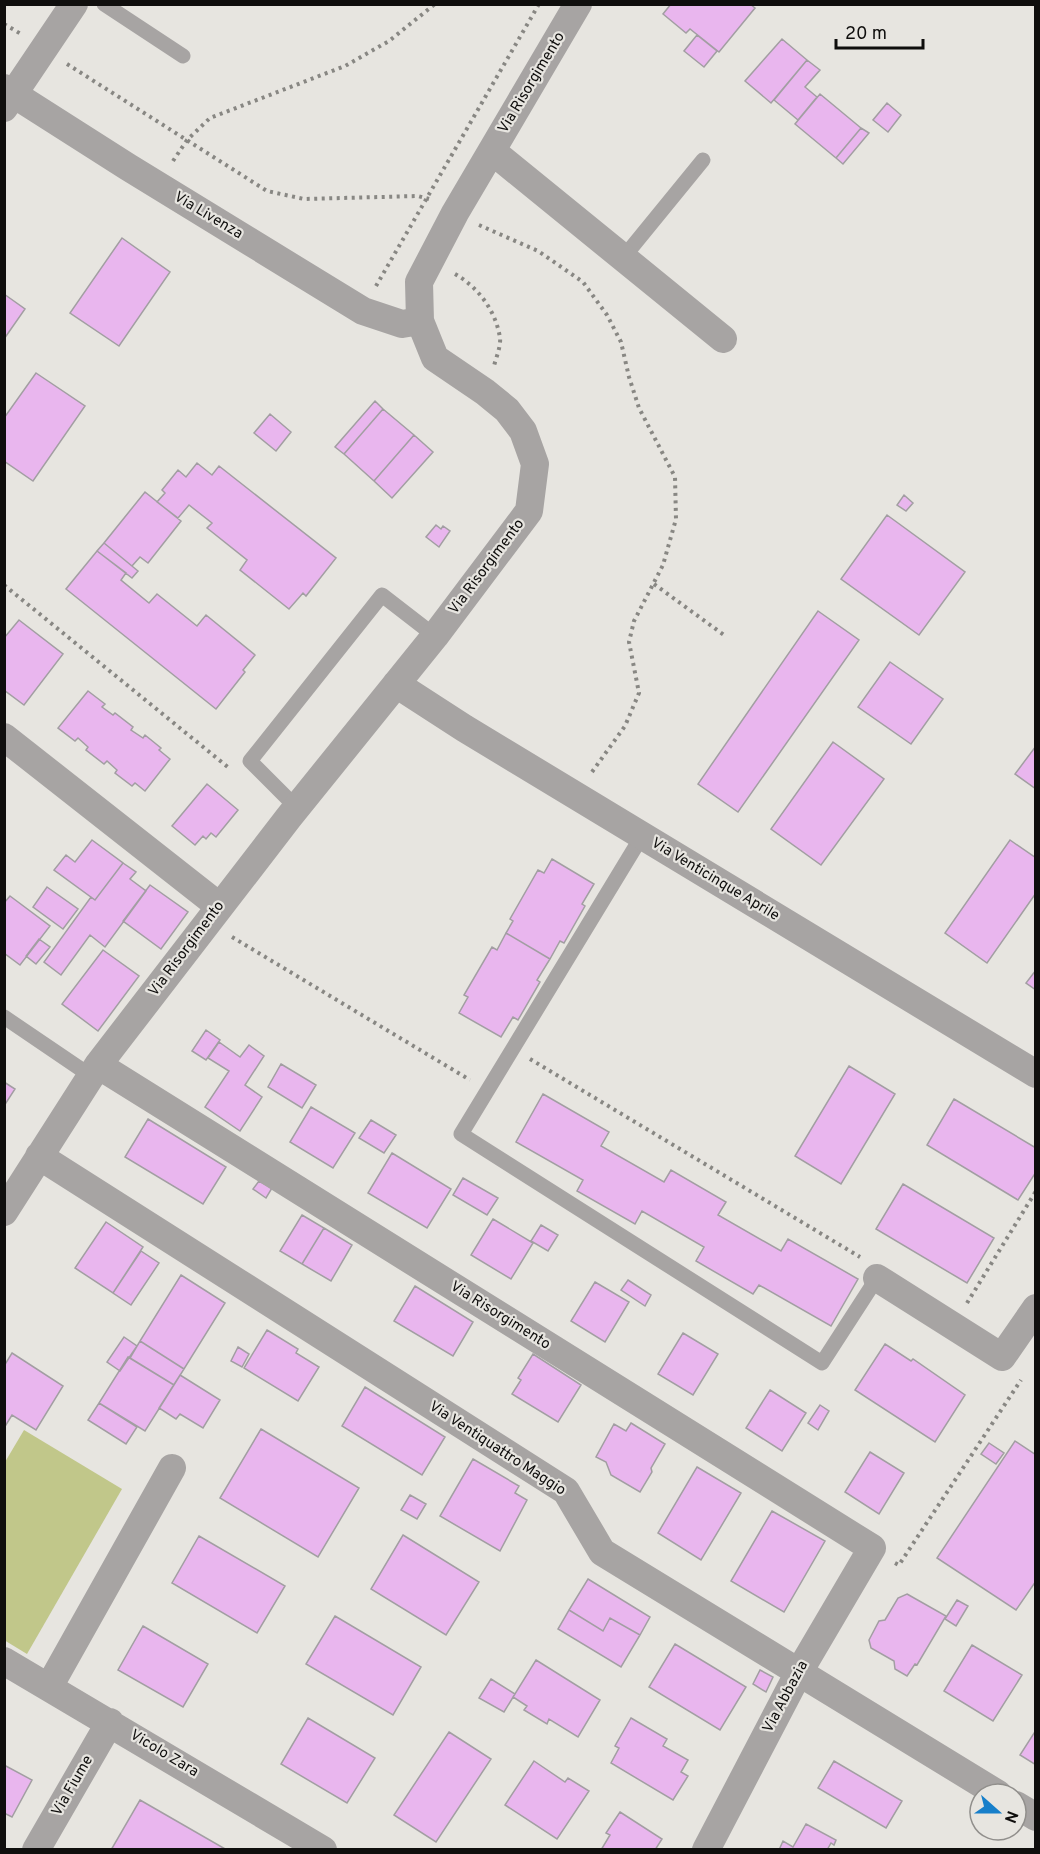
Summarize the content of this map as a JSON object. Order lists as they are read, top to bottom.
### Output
{
  "streets": {
    "street": [
      "Via Risorgimento",
      "Via Livenza",
      "Via Venticinque Aprile",
      "Via Ventiquattro Maggio",
      "Via Abbazia",
      "Vicolo Zara",
      "Via Fiume"
    ]
  },
  "crossings": [
    ["Via Risorgimento", "Via Livenza"],
    ["Via Risorgimento", "Via Venticinque Aprile"],
    ["Via Risorgimento", "Via Ventiquattro Maggio"],
    ["Via Risorgimento", "Via Abbazia"],
    ["Via Ventiquattro Maggio", "Via Abbazia"],
    ["Vicolo Zara", "Via Fiume"]
  ],
  "scale_bar": "20 m",
  "north": "right"
}
